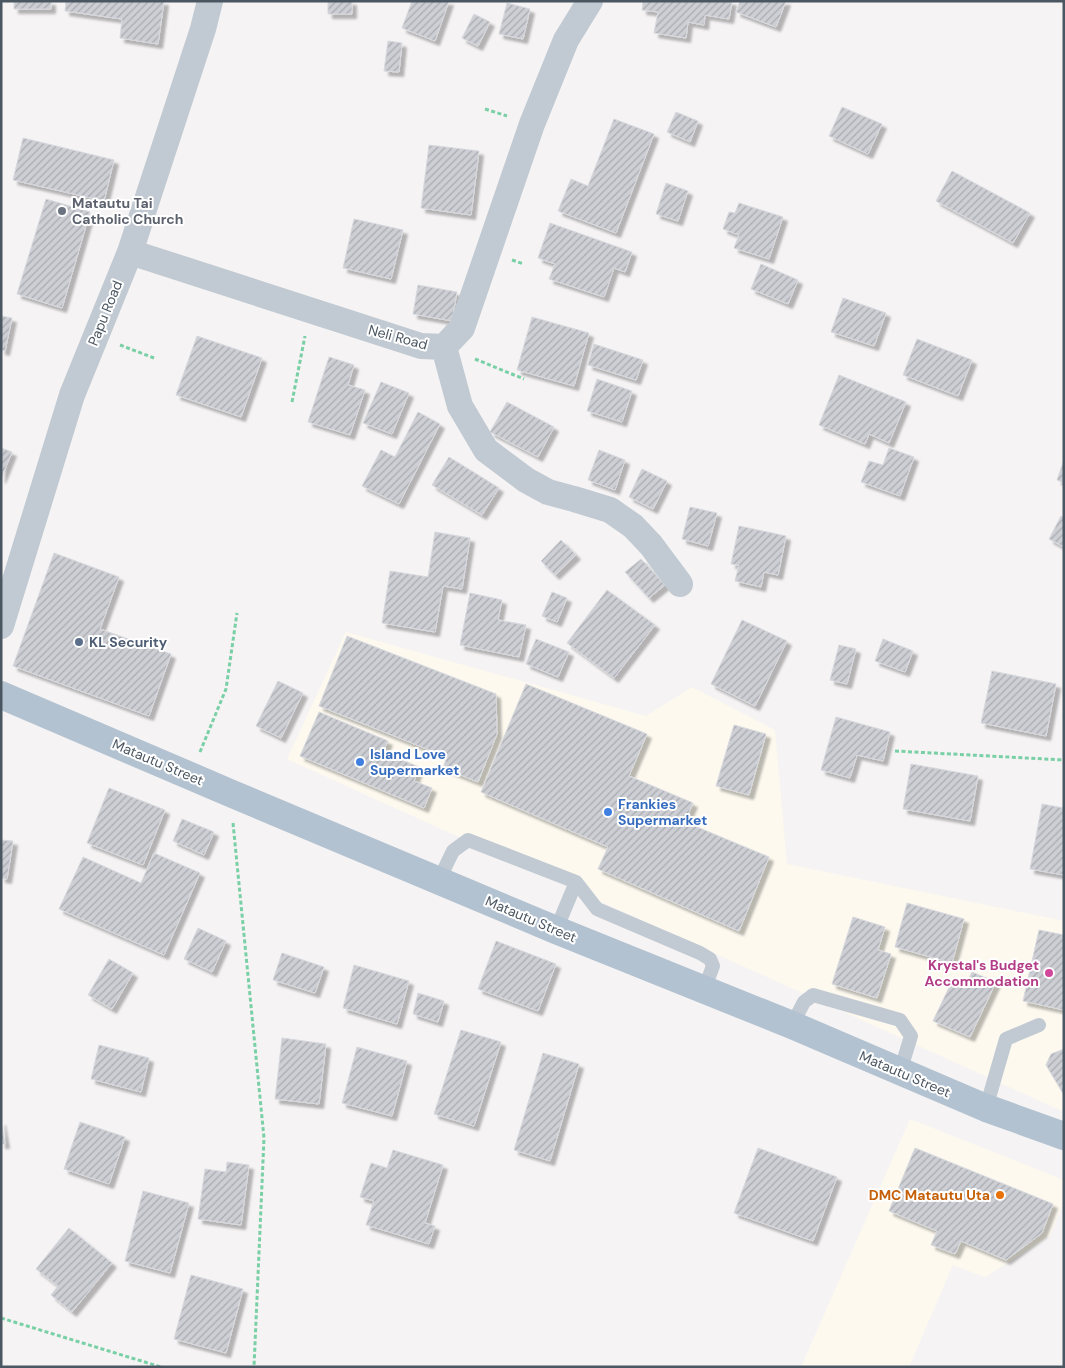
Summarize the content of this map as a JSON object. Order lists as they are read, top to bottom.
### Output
{
  "streets": {
    "main road": ["Matautu Street"],
    "street": ["Papu Road", "Neli Road"]
  },
  "crossings": [
    ["Papu Road", "Neli Road"]
  ],
  "places": [
    "Matautu Tai Catholic Church",
    "KL Security",
    "Island Love Supermarket",
    "Frankies Supermarket",
    "Krystal's Budget Accommodation",
    "DMC Matautu Uta"
  ]
}
